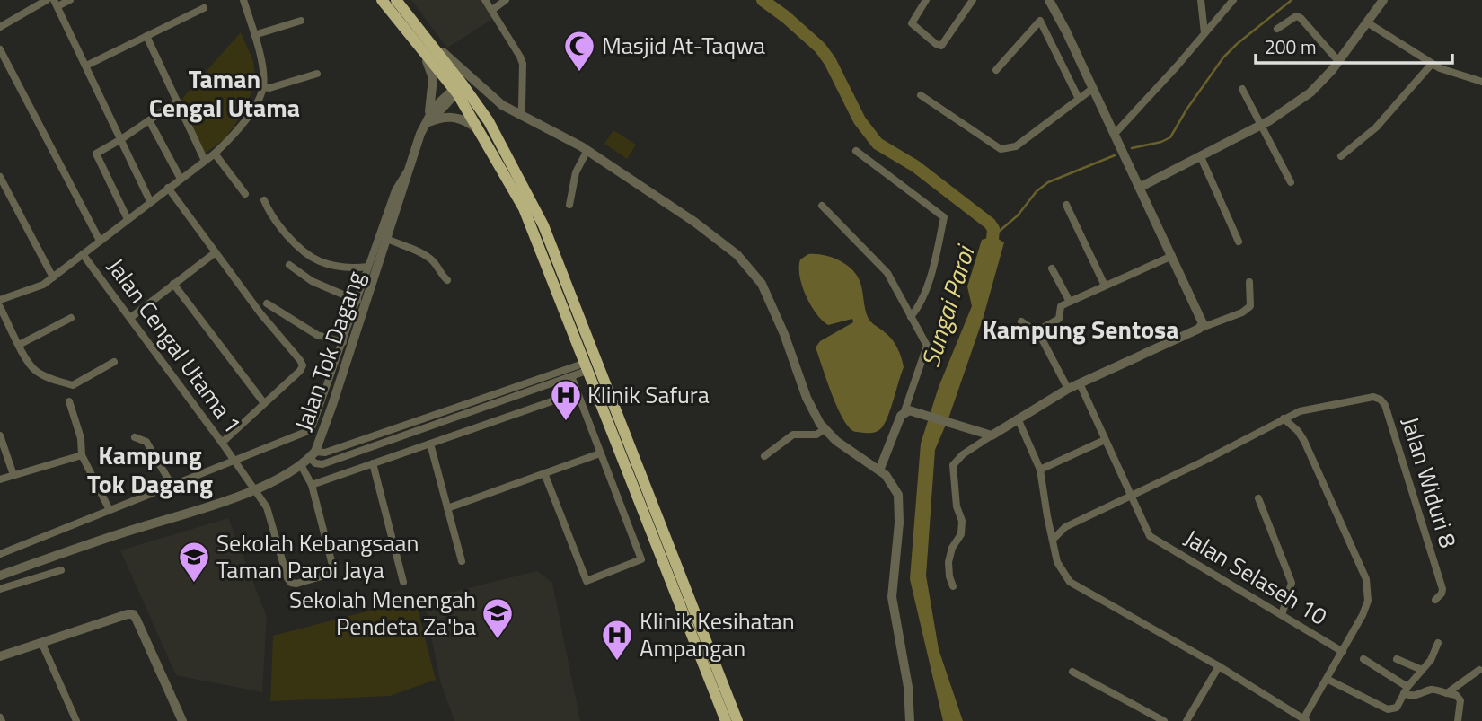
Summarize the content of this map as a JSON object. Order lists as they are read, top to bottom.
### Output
{
  "streets": {
    "street": [
      "Jalan Cengal Utama 1",
      "Jalan Tok Dagang",
      "Jalan Widuri 8",
      "Jalan Selaseh 10"
    ]
  },
  "crossings": [
    ["Jalan Cengal Utama 1", "Jalan Tok Dagang"]
  ],
  "districts": ["Taman Cengal Utama", "Kampung Sentosa", "Kampung Tok Dagang"],
  "water": ["Sungai Paroi"],
  "places": {
    "mosque": ["Masjid At-Taqwa"],
    "hospital": ["Klinik Safura", "Klinik Kesihatan Ampangan"],
    "school or university": ["Sekolah Kebangsaan Taman Paroi Jaya", "Sekolah Menengah Pendeta Za'ba"]
  },
  "scale_bar": "200 m"
}
